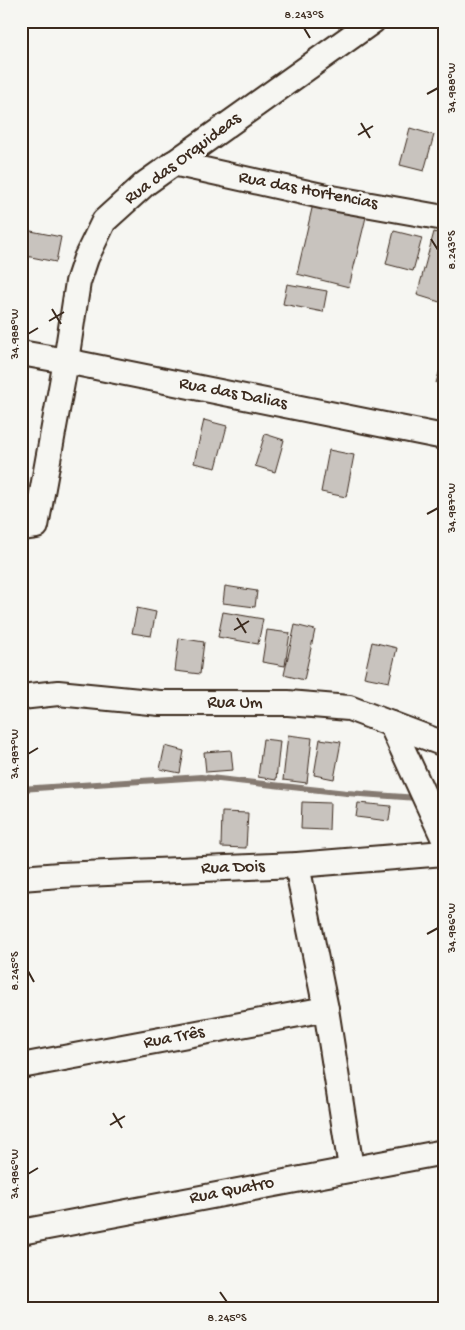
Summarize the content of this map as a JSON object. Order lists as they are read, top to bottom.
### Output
{
  "streets": {
    "street": [
      "Rua das Orquideas",
      "Rua das Hortencias",
      "Rua das Dalias",
      "Rua Um",
      "Rua Dois",
      "Rua Três",
      "Rua Quatro"
    ]
  },
  "crossings": [
    ["Rua das Orquideas", "Rua das Hortencias"],
    ["Rua das Orquideas", "Rua das Dalias"]
  ],
  "coordinates": [
    "8.243°S",
    "34.988°W",
    "34.987°W",
    "34.986°W",
    "8.245°S"
  ]
}
